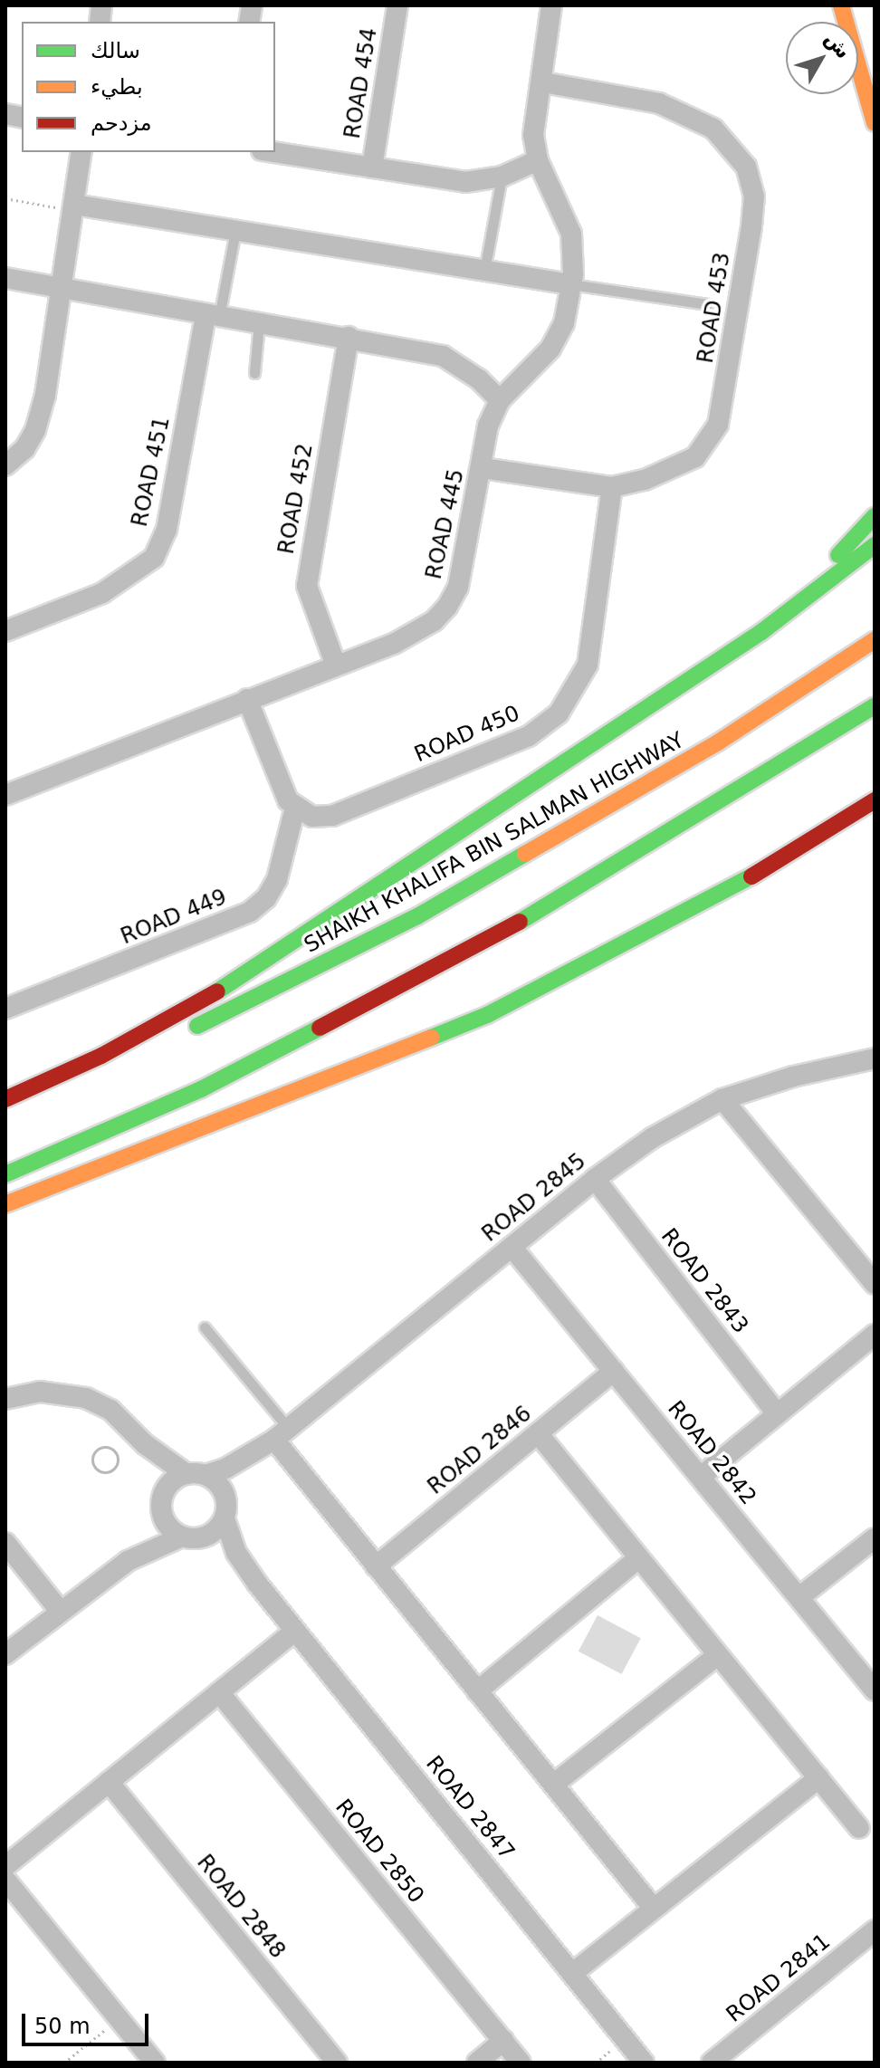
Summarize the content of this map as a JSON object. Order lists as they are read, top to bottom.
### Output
{
  "streets": {
    "highway": ["SHAIKH KHALIFA BIN SALMAN HIGHWAY"],
    "street": [
      "ROAD 454",
      "ROAD 453",
      "ROAD 451",
      "ROAD 452",
      "ROAD 445",
      "ROAD 450",
      "ROAD 449",
      "ROAD 2845",
      "ROAD 2843",
      "ROAD 2846",
      "ROAD 2842",
      "ROAD 2847",
      "ROAD 2850",
      "ROAD 2848",
      "ROAD 2841"
    ]
  },
  "crossings": [
    ["ROAD 454", "ROAD 445"],
    ["ROAD 453", "ROAD 445"],
    ["ROAD 453", "ROAD 450"],
    ["ROAD 452", "ROAD 445"],
    ["ROAD 450", "ROAD 449"],
    ["ROAD 2845", "ROAD 2843"],
    ["ROAD 2845", "ROAD 2842"],
    ["ROAD 2845", "ROAD 2847"],
    ["ROAD 2846", "ROAD 2842"]
  ],
  "legend": ["سالك", "بطيء", "مزدحم"],
  "scale_bar": "50 m",
  "north": "top right"
}
